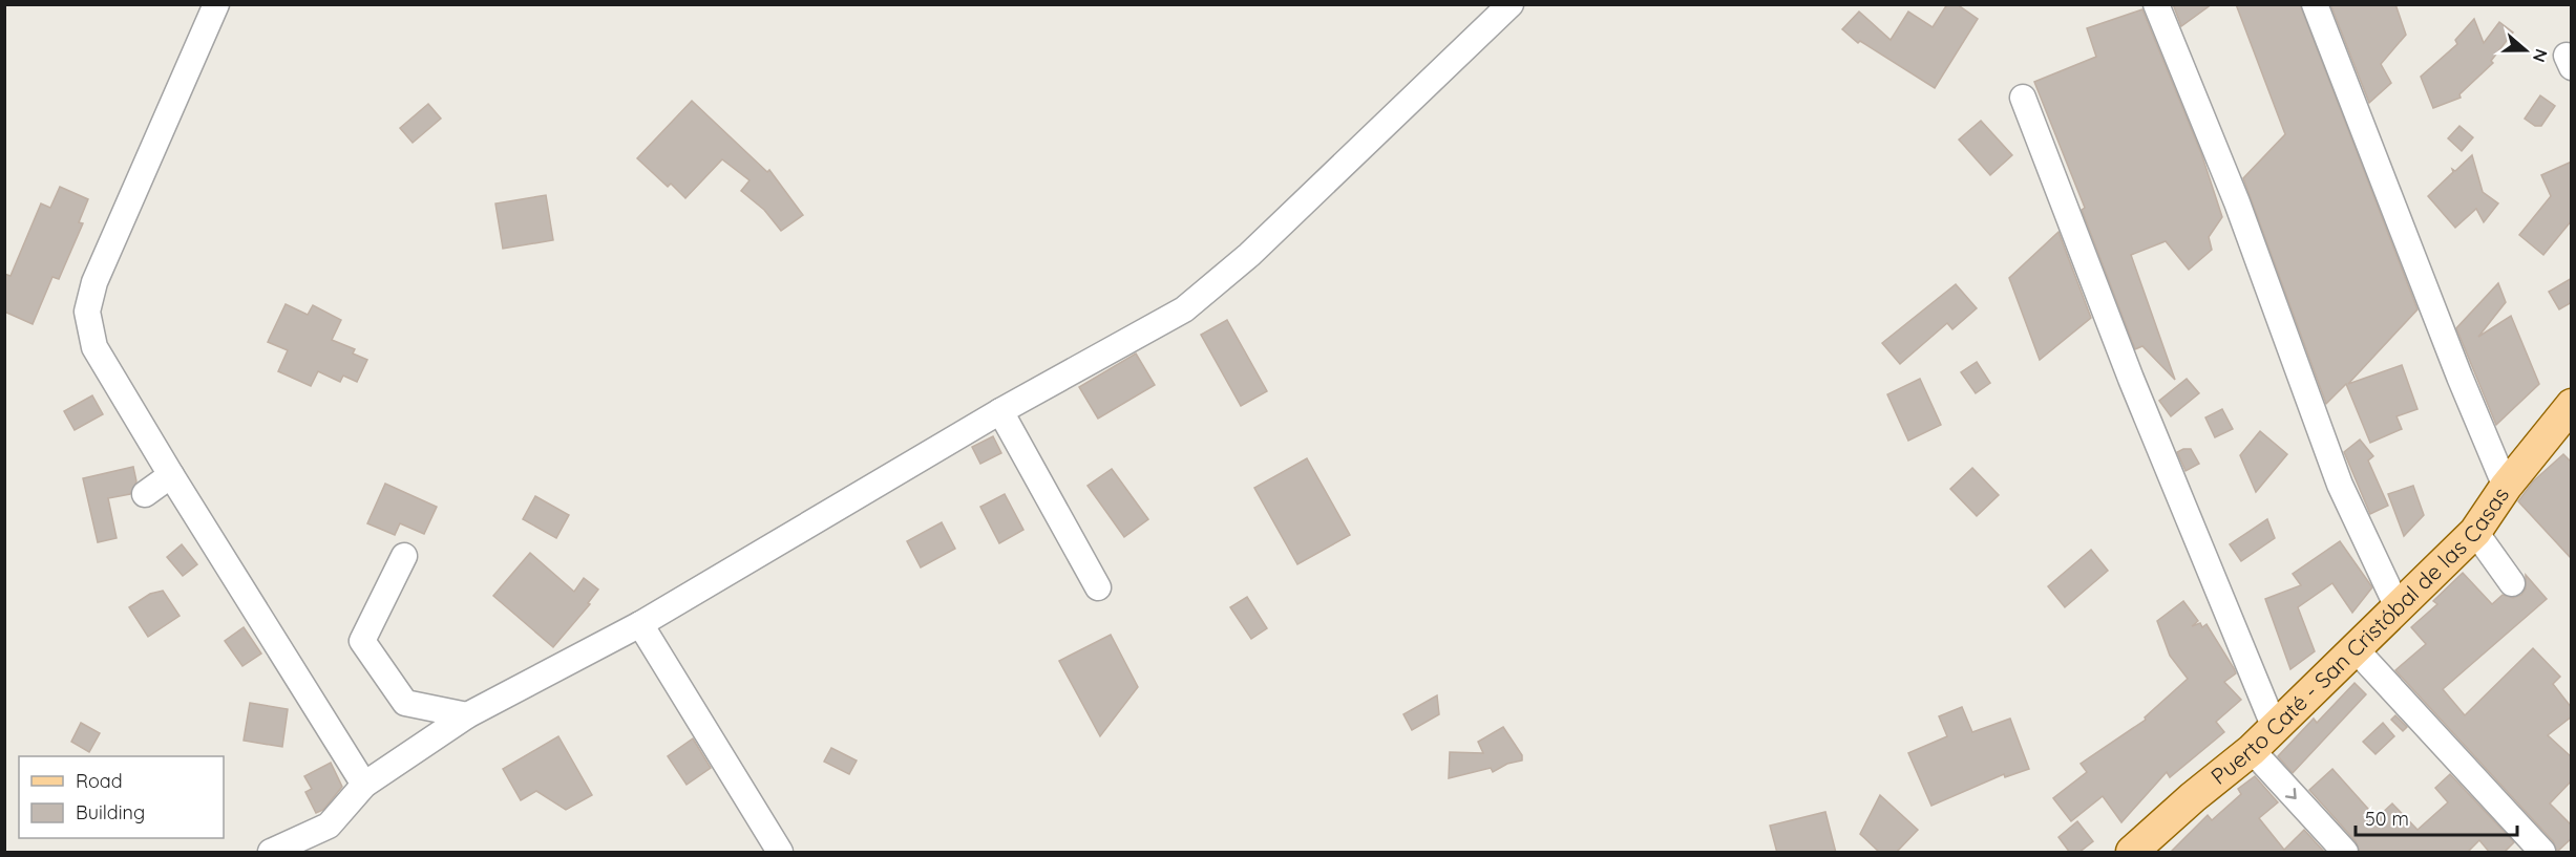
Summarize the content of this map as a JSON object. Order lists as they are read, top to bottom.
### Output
{
  "streets": {
    "main road": ["Puerto Caté - San Cristóbal de las Casas"]
  },
  "legend": ["Road", "Building"],
  "scale_bar": "50 m",
  "north": "right"
}
